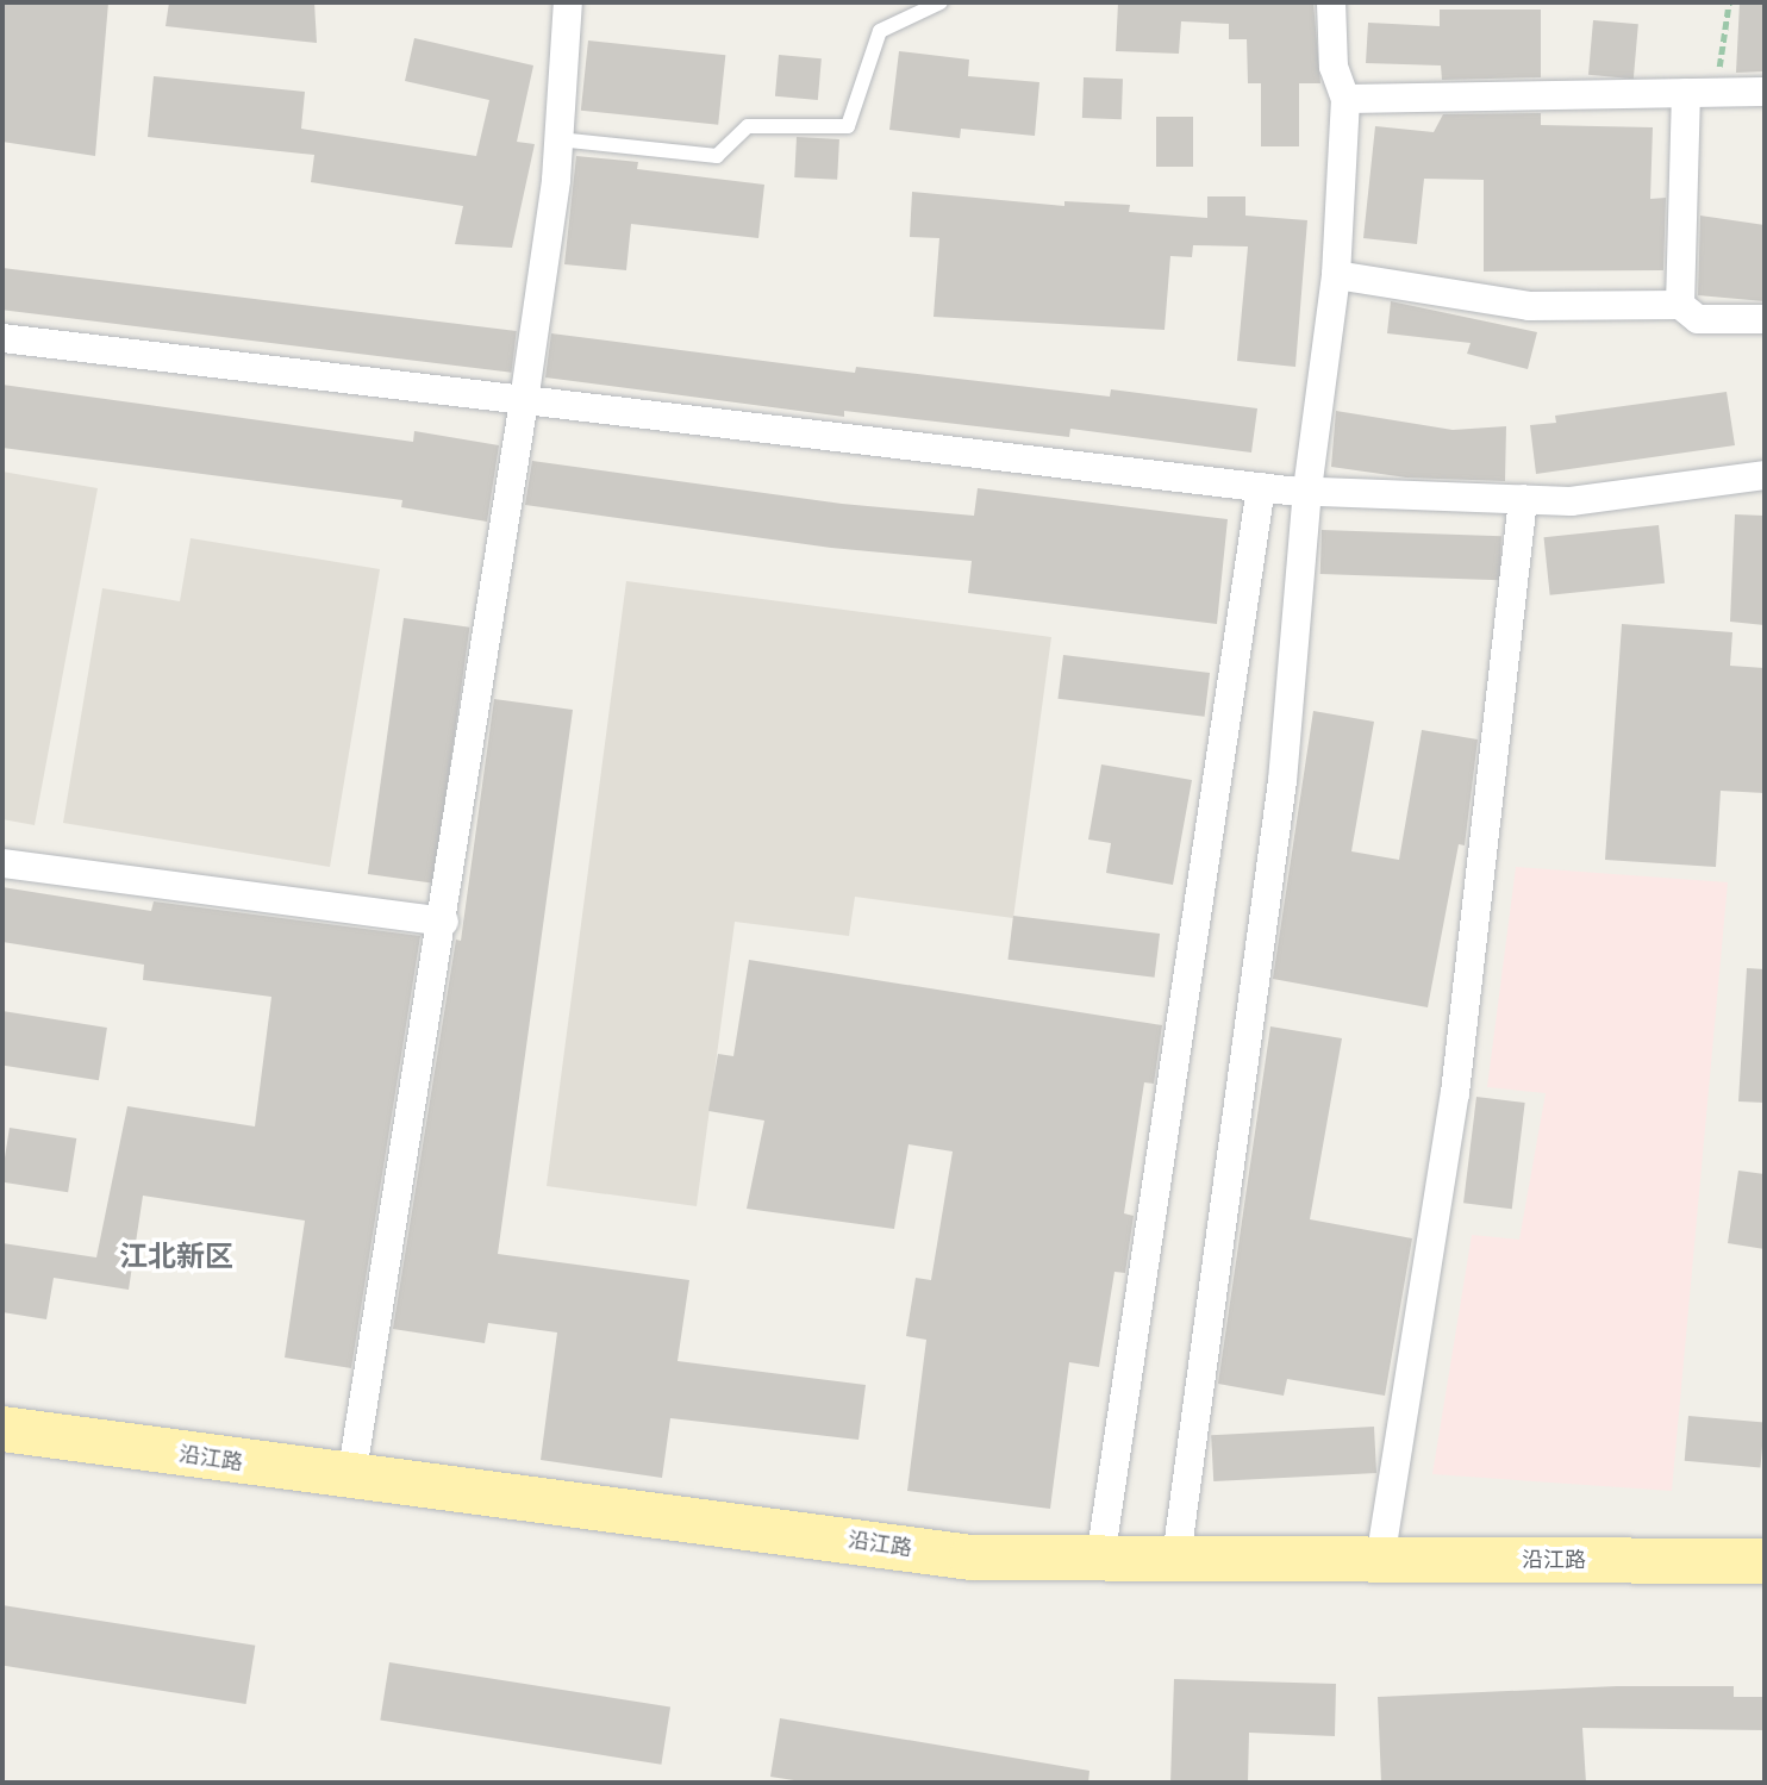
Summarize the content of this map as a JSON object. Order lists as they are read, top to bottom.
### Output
{
  "streets": {
    "main road": ["沿江路"]
  },
  "districts": ["江北新区"]
}
